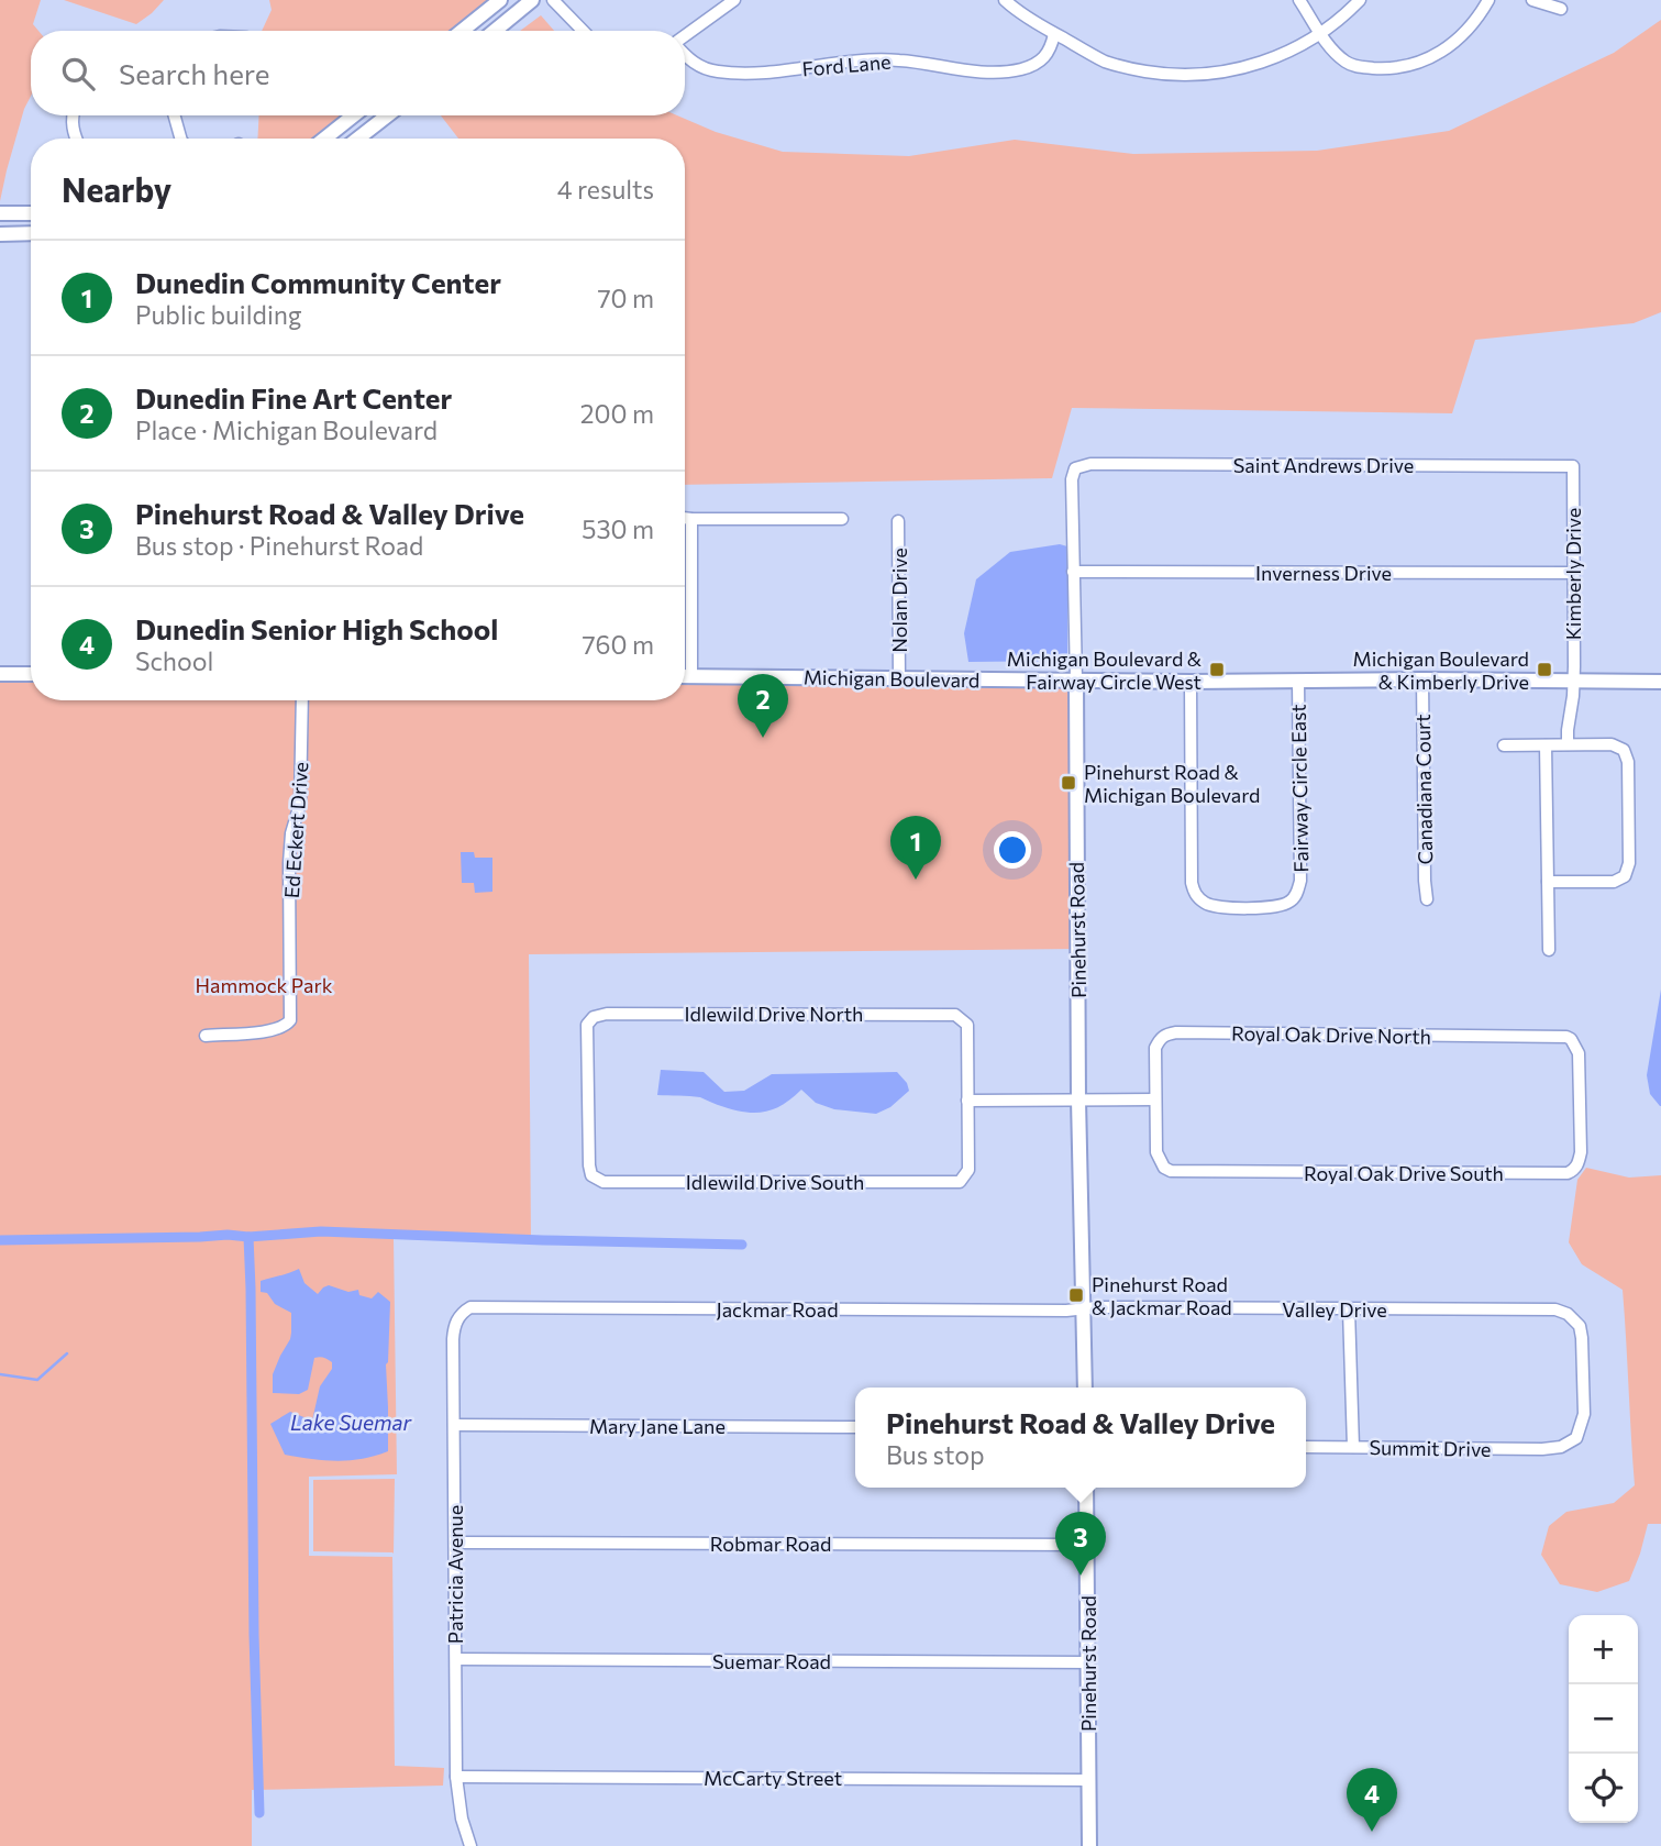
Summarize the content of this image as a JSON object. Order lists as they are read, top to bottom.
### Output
{
  "streets": {
    "street": [
      "Ford Lane",
      "Saint Andrews Drive",
      "Inverness Drive",
      "Kimberly Drive",
      "Nolan Drive",
      "Michigan Boulevard",
      "Fairway Circle East",
      "Canadiana Court",
      "Ed Eckert Drive",
      "Pinehurst Road",
      "Idlewild Drive North",
      "Royal Oak Drive North",
      "Royal Oak Drive South",
      "Idlewild Drive South",
      "Jackmar Road",
      "Valley Drive",
      "Mary Jane Lane",
      "Summit Drive",
      "Robmar Road",
      "Patricia Avenue",
      "Suemar Road",
      "McCarty Street"
    ]
  },
  "crossings": [
    ["Saint Andrews Drive", "Kimberly Drive"],
    ["Saint Andrews Drive", "Pinehurst Road"],
    ["Inverness Drive", "Kimberly Drive"],
    ["Inverness Drive", "Pinehurst Road"],
    ["Kimberly Drive", "Michigan Boulevard"],
    ["Nolan Drive", "Michigan Boulevard"],
    ["Michigan Boulevard", "Fairway Circle East"],
    ["Michigan Boulevard", "Canadiana Court"],
    ["Michigan Boulevard", "Pinehurst Road"],
    ["Pinehurst Road", "Jackmar Road"],
    ["Pinehurst Road", "Valley Drive"],
    ["Pinehurst Road", "Robmar Road"],
    ["Pinehurst Road", "Suemar Road"],
    ["Pinehurst Road", "McCarty Street"],
    ["Idlewild Drive North", "Idlewild Drive South"],
    ["Royal Oak Drive North", "Royal Oak Drive South"],
    ["Jackmar Road", "Valley Drive"],
    ["Jackmar Road", "Patricia Avenue"],
    ["Valley Drive", "Summit Drive"],
    ["Mary Jane Lane", "Patricia Avenue"],
    ["Robmar Road", "Patricia Avenue"],
    ["Patricia Avenue", "Suemar Road"],
    ["Patricia Avenue", "McCarty Street"]
  ],
  "water": ["Lake Suemar"],
  "parks": ["Hammock Park"],
  "places": {
    "transit": [
      "Michigan Boulevard & Fairway Circle West",
      "Michigan Boulevard & Kimberly Drive",
      "Pinehurst Road & Michigan Boulevard",
      "Pinehurst Road & Jackmar Road"
    ]
  },
  "page": {
    "search": "Search here",
    "heading": ["Nearby", "4 results"],
    "list": [
      {
        "mark": "1",
        "name": "Dunedin Community Center",
        "note": "Public building",
        "value": "70 m"
      },
      {
        "mark": "2",
        "name": "Dunedin Fine Art Center",
        "note": "Place · Michigan Boulevard",
        "value": "200 m"
      },
      {
        "mark": "3",
        "name": "Pinehurst Road & Valley Drive",
        "note": "Bus stop · Pinehurst Road",
        "value": "530 m"
      },
      {
        "mark": "4",
        "name": "Dunedin Senior High School",
        "note": "School",
        "value": "760 m"
      }
    ],
    "pins": [
      "2",
      "1",
      "3",
      "4"
    ],
    "popup": ["Pinehurst Road & Valley Drive", "Bus stop"],
    "map_buttons": ["+", "−"]
  }
}
